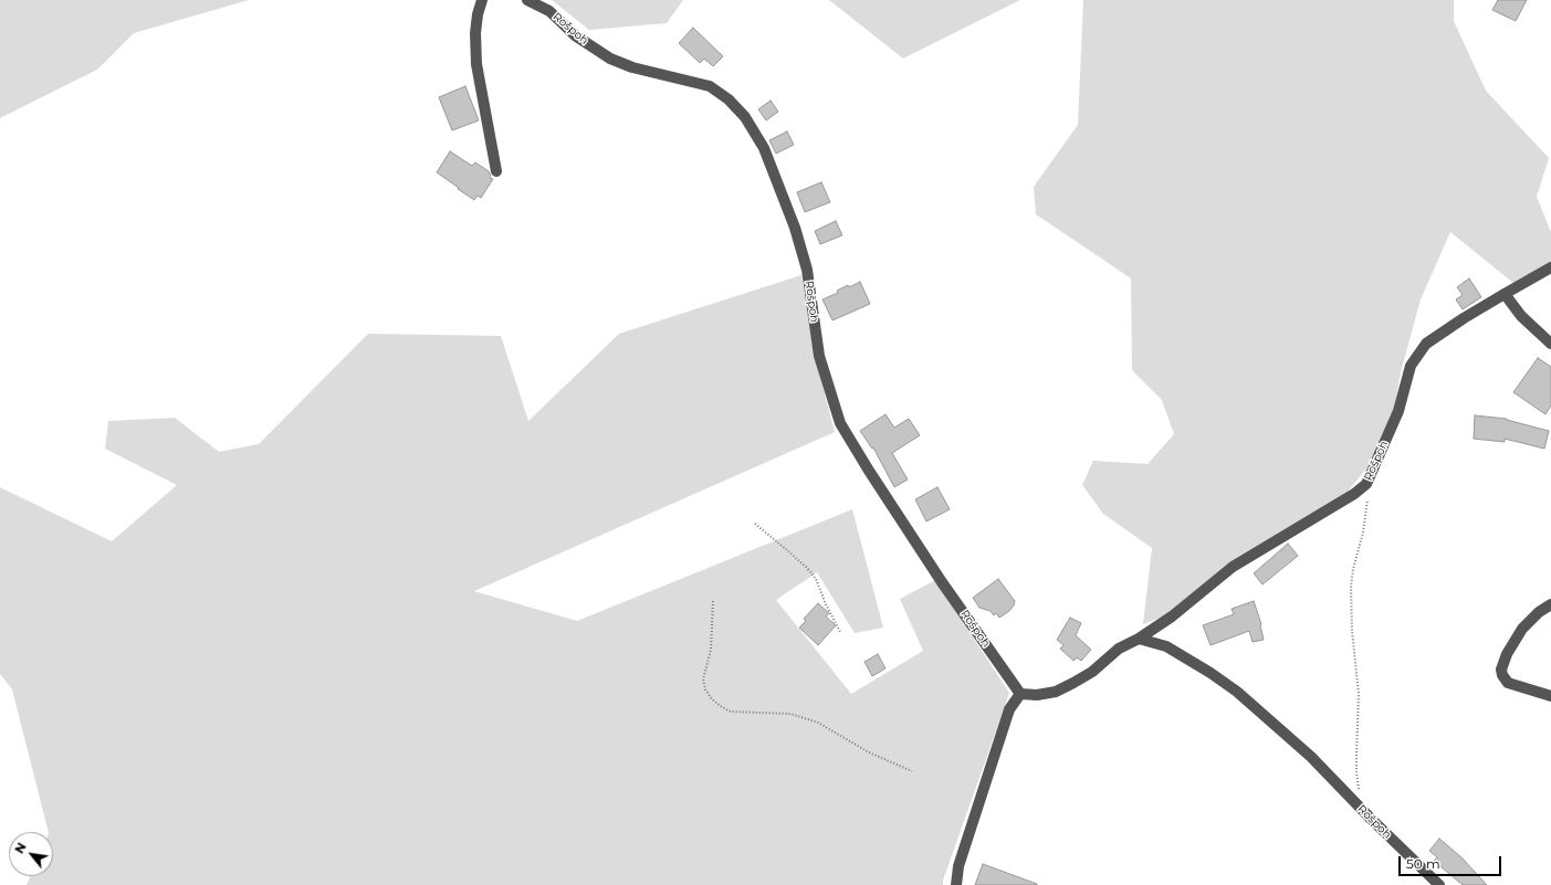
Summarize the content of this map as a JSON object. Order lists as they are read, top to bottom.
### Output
{
  "streets": {
    "street": ["Rošpoh"]
  },
  "scale_bar": "50 m",
  "north": "top left"
}
